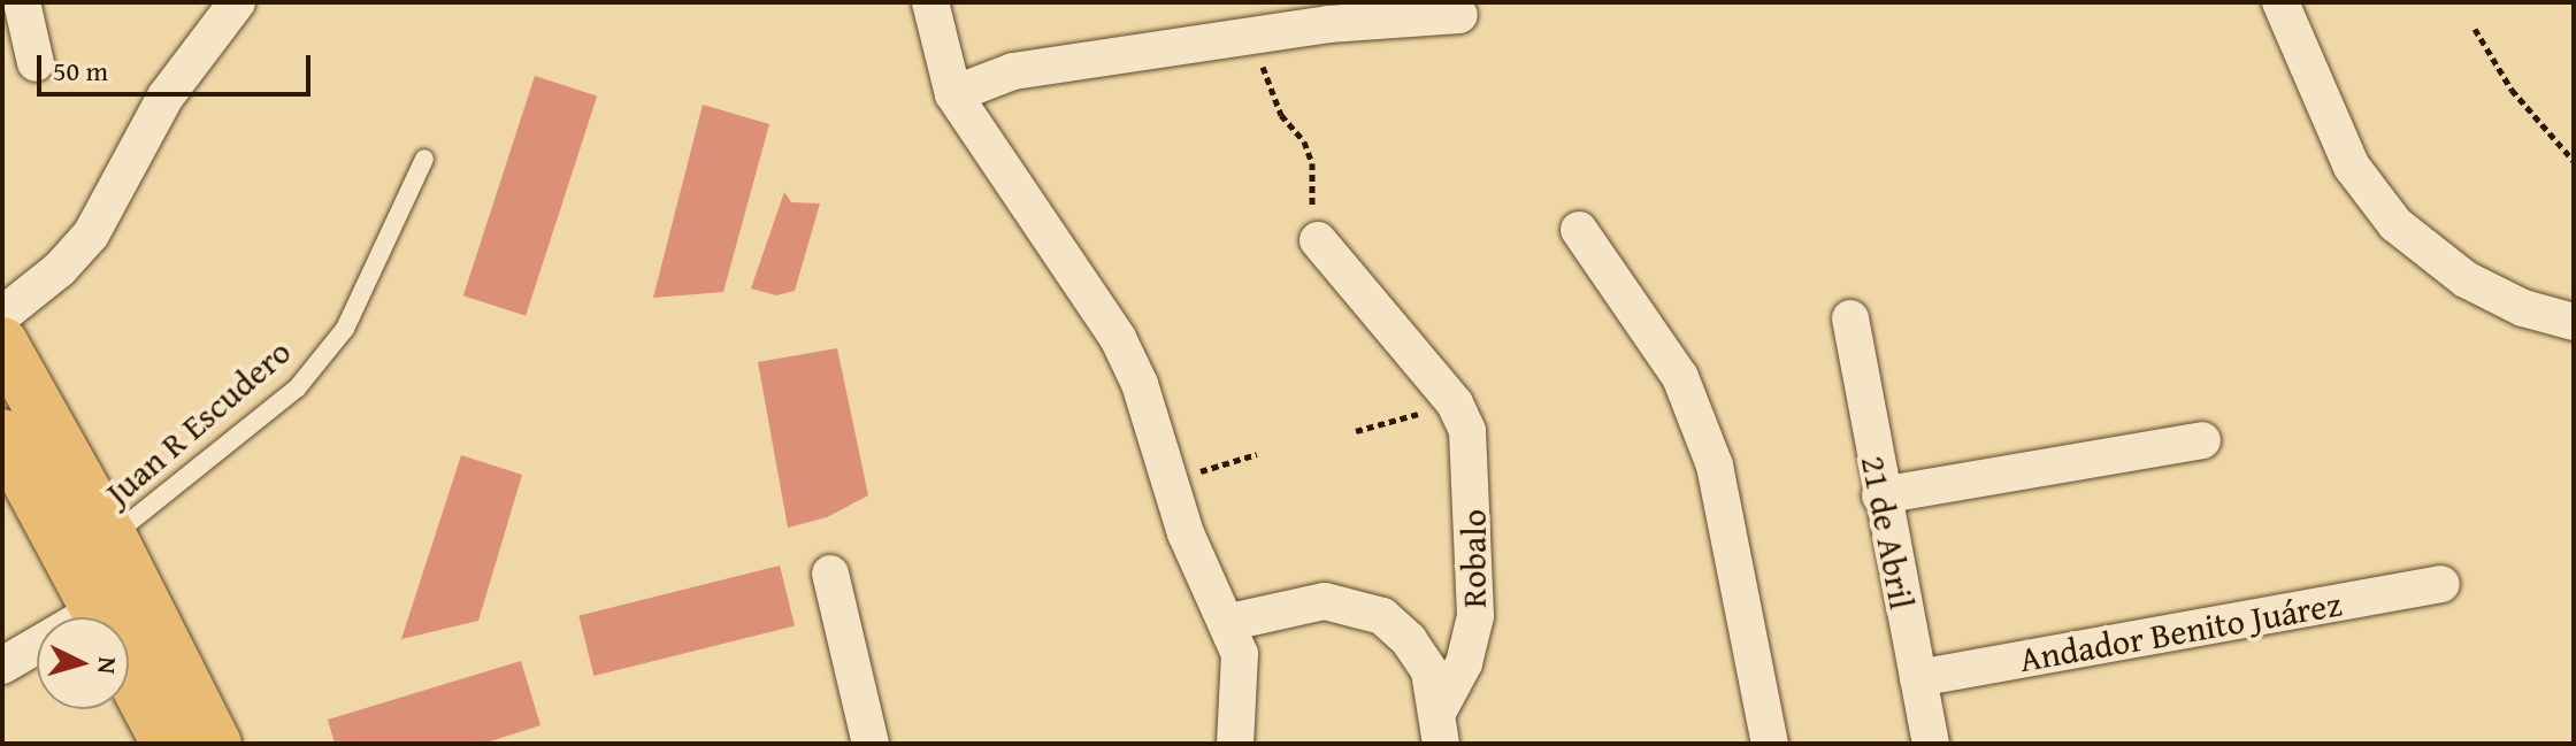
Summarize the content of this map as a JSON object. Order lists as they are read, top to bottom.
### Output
{
  "streets": {
    "street": ["21 de Abril", "Robalo", "Andador Benito Juárez"],
    "lane": ["Juan R Escudero"]
  },
  "crossings": [
    ["21 de Abril", "Andador Benito Juárez"]
  ],
  "scale_bar": "50 m",
  "north": "right"
}
